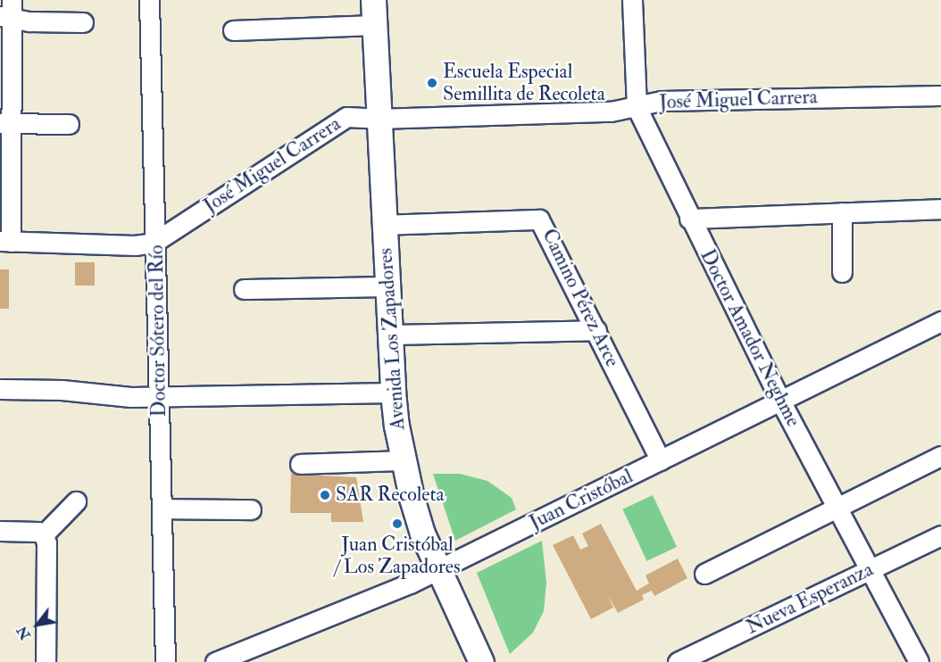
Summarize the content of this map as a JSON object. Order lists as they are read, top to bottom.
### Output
{
  "streets": {
    "main road": ["Avenida Los Zapadores"],
    "street": [
      "José Miguel Carrera",
      "Camino Pérez Arce",
      "Doctor Sótero del Río",
      "Doctor Amador Neghme",
      "Juan Cristóbal",
      "Nueva Esperanza"
    ]
  },
  "crossings": [
    ["José Miguel Carrera", "Doctor Sótero del Río"],
    ["José Miguel Carrera", "Doctor Amador Neghme"],
    ["José Miguel Carrera", "Avenida Los Zapadores"],
    ["Camino Pérez Arce", "Avenida Los Zapadores"],
    ["Camino Pérez Arce", "Juan Cristóbal"],
    ["Doctor Amador Neghme", "Juan Cristóbal"],
    ["Doctor Amador Neghme", "Nueva Esperanza"],
    ["Avenida Los Zapadores", "Juan Cristóbal"]
  ],
  "places": ["Escuela Especial Semillita de Recoleta", "SAR Recoleta", "Juan Cristóbal / Los Zapadores"],
  "north": "bottom left"
}
